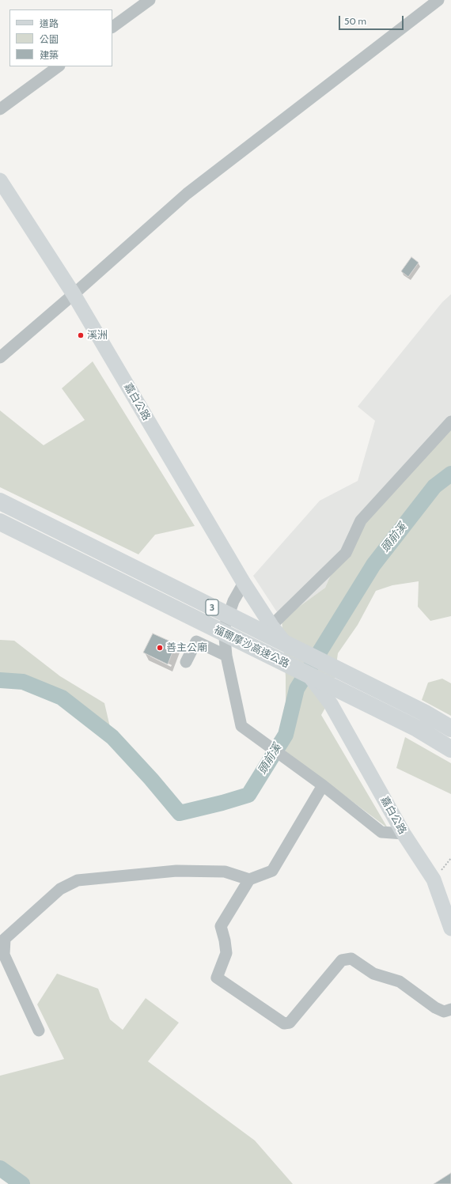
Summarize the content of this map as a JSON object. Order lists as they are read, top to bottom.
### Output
{
  "streets": {
    "highway": ["3", "福爾摩沙高速公路"],
    "main road": ["嘉白公路"]
  },
  "water": ["頭前溪"],
  "places": ["溪洲", "善主公廟"],
  "legend": ["道路", "公園", "建築"],
  "scale_bar": "50 m"
}
